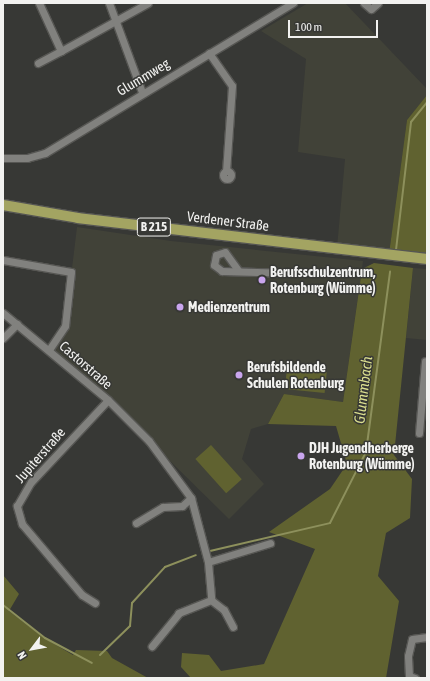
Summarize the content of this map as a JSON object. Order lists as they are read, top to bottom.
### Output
{
  "streets": {
    "main road": ["Verdener Straße", "B 215"],
    "street": ["Glummweg", "Castorstraße", "Jupiterstraße"]
  },
  "crossings": [
    ["Castorstraße", "Jupiterstraße"]
  ],
  "water": ["Glummbach"],
  "places": [
    "Berufsschulzentrum, Rotenburg (Wümme)",
    "Medienzentrum",
    "Berufsbildende Schulen Rotenburg",
    "DJH Jugendherberge Rotenburg (Wümme)"
  ],
  "scale_bar": "100 m",
  "north": "bottom left"
}
